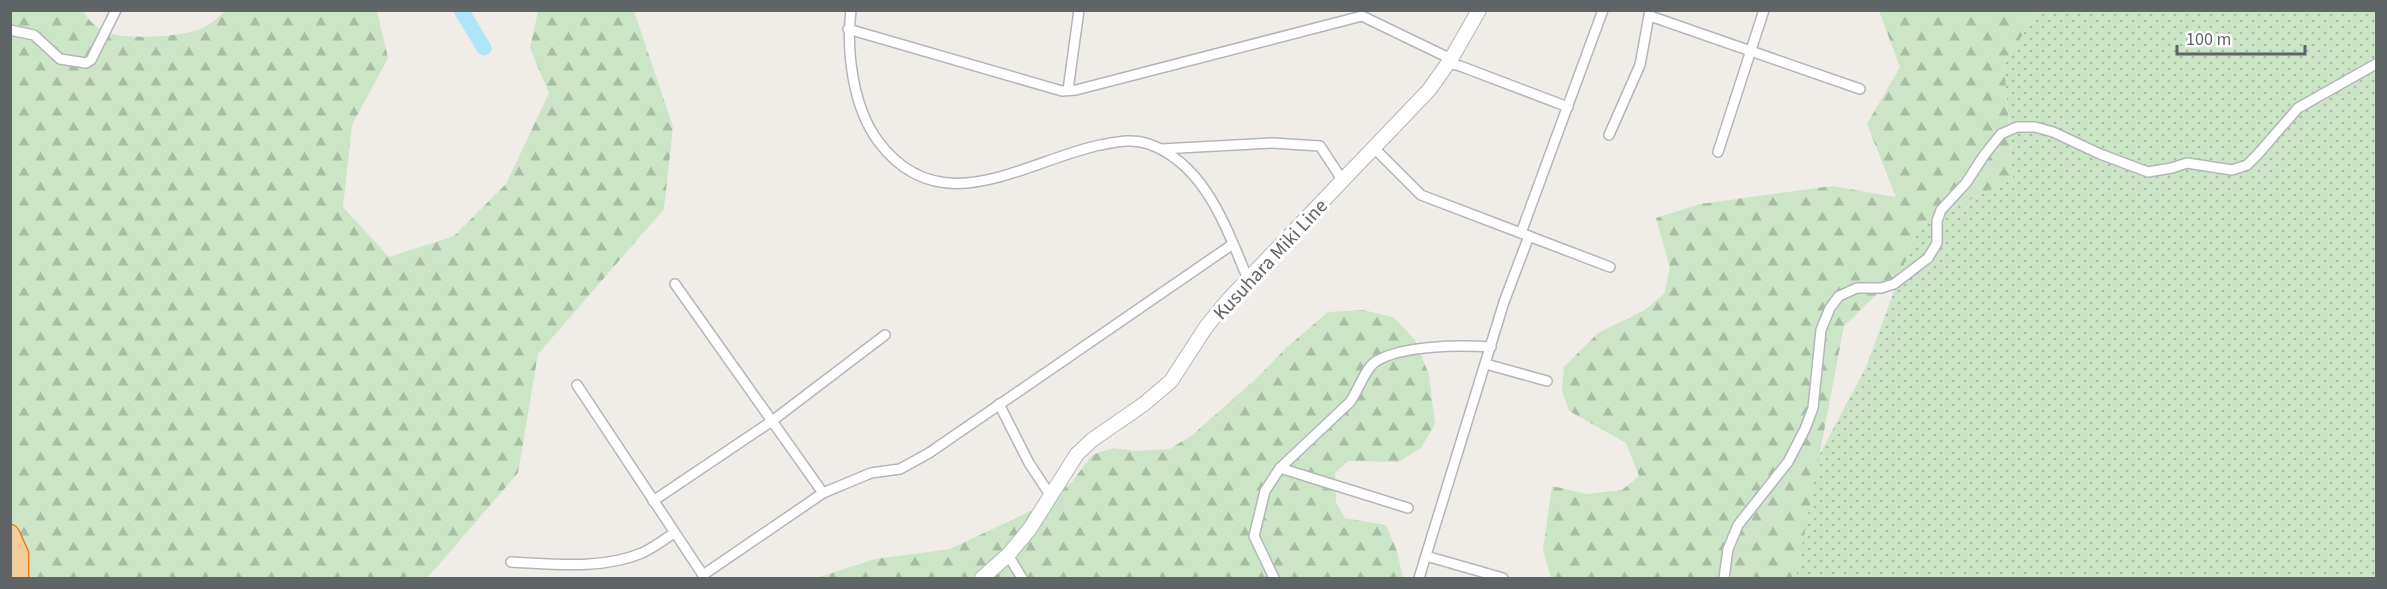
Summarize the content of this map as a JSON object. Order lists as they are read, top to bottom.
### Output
{
  "streets": {
    "main road": ["Kusuhara Miki Line"]
  },
  "scale_bar": "100 m"
}
